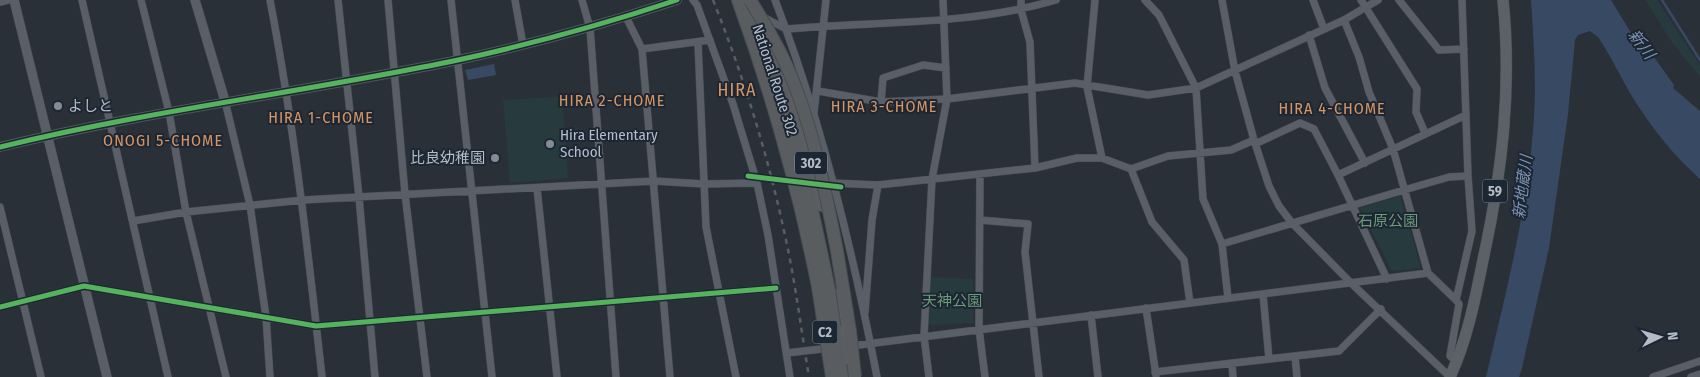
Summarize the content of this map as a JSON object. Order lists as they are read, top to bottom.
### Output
{
  "streets": {
    "highway": ["National Route 302", "302", "C2"],
    "main road": ["59"]
  },
  "districts": [
    "HIRA",
    "HIRA 2-CHOME",
    "HIRA 3-CHOME",
    "HIRA 4-CHOME",
    "HIRA 1-CHOME",
    "ONOGI 5-CHOME"
  ],
  "water": ["新川", "新地蔵川"],
  "parks": ["石原公園", "天神公園"],
  "places": ["よしと", "Hira Elementary School", "比良幼稚園"],
  "north": "right"
}
